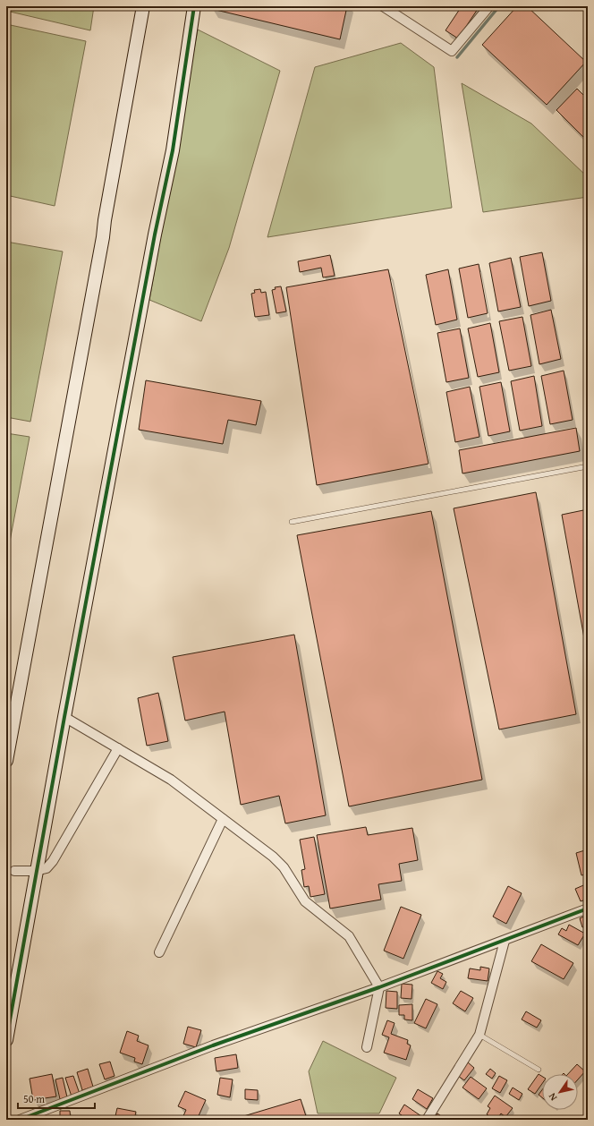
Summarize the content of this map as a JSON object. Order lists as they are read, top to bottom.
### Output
{
  "scale_bar": "50 m",
  "north": "bottom left"
}
